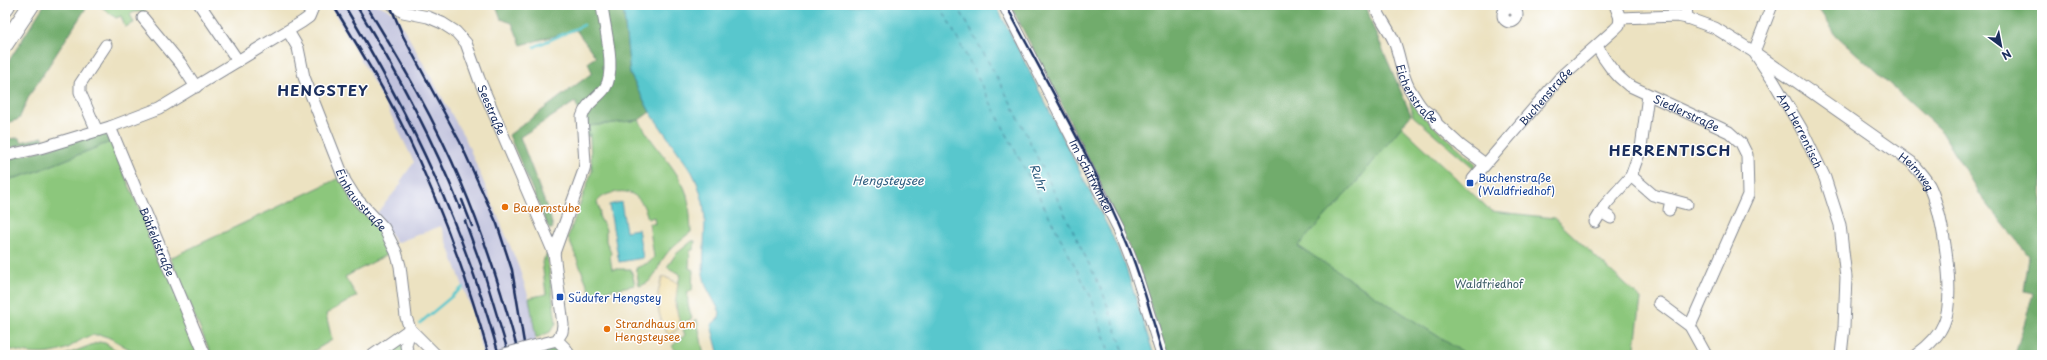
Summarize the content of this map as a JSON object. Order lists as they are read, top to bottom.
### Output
{
  "streets": {
    "street": [
      "Eichenstraße",
      "Buchenstraße",
      "Seestraße",
      "Siedlerstraße",
      "Am Herrentisch",
      "Heimweg",
      "Im Schiffwinkel",
      "Einhausstraße",
      "Böhfeldstraße"
    ]
  },
  "crossings": [
    ["Eichenstraße", "Buchenstraße"],
    ["Buchenstraße", "Siedlerstraße"],
    ["Buchenstraße", "Am Herrentisch"],
    ["Am Herrentisch", "Heimweg"]
  ],
  "districts": ["HENGSTEY", "HERRENTISCH"],
  "water": ["Ruhr", "Hengsteysee"],
  "parks": ["Waldfriedhof"],
  "places": {
    "transit": ["Buchenstraße (Waldfriedhof)", "Südufer Hengstey"],
    "other": ["Bauernstube", "Strandhaus am Hengsteysee"]
  },
  "north": "bottom right"
}
